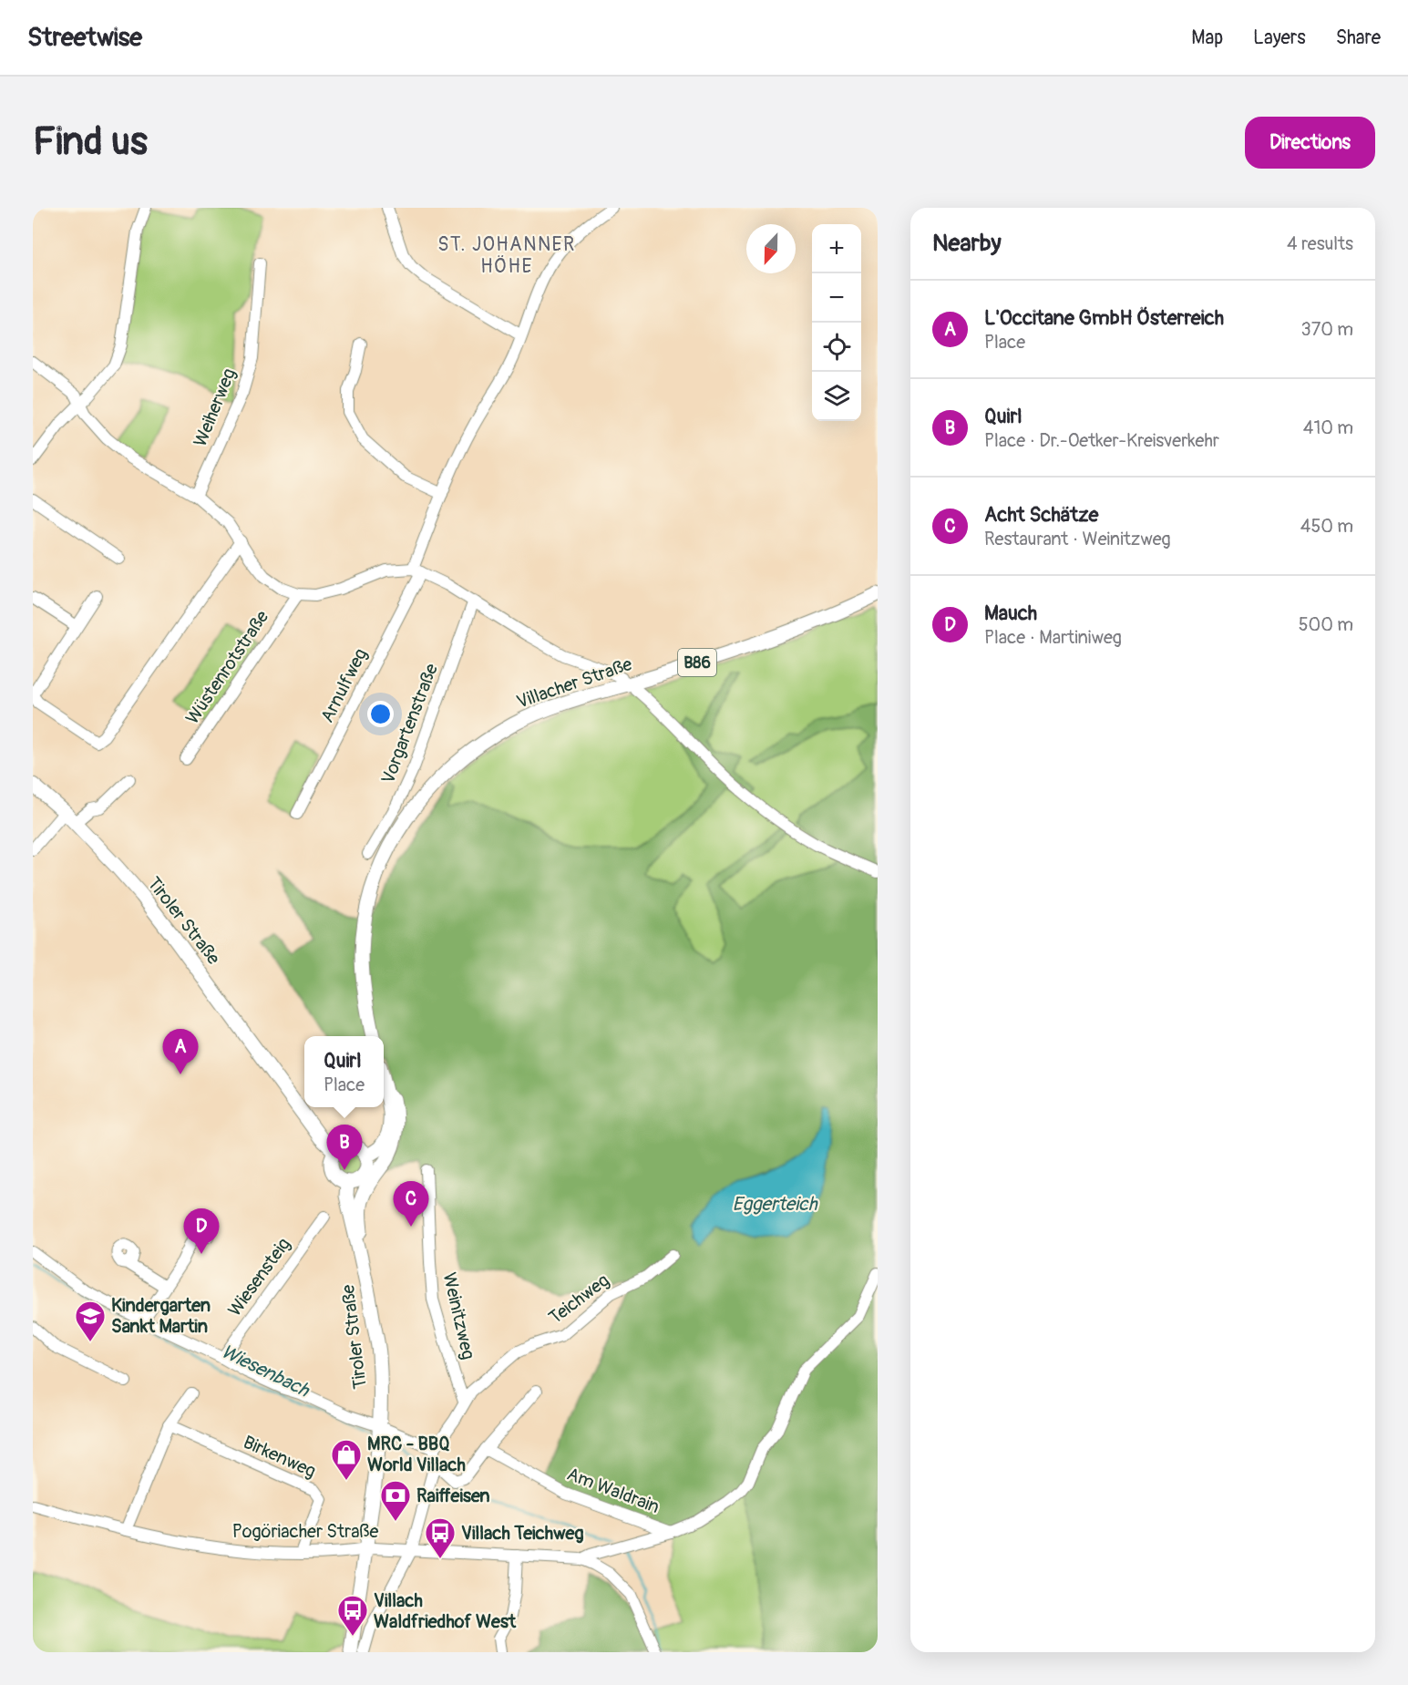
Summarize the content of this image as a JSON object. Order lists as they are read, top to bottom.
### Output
{
  "streets": {
    "main road": ["B86", "Villacher Straße", "Tiroler Straße"],
    "street": [
      "Weiherweg",
      "Wüstenrotstraße",
      "Arnulfweg",
      "Vorgartenstraße",
      "Wiesensteig",
      "Teichweg",
      "Weinitzweg",
      "Birkenweg",
      "Am Waldrain",
      "Pogöriacher Straße"
    ]
  },
  "crossings": [
    ["Tiroler Straße", "Pogöriacher Straße"],
    ["Teichweg", "Weinitzweg"],
    ["Birkenweg", "Pogöriacher Straße"]
  ],
  "districts": ["ST. JOHANNER HÖHE"],
  "water": ["Eggerteich", "Wiesenbach"],
  "places": {
    "school or university": ["Kindergarten Sankt Martin"],
    "shop": ["MRC - BBQ World Villach"],
    "bank": ["Raiffeisen"],
    "bus stop": ["Villach Teichweg", "Villach Waldfriedhof West"]
  },
  "north": "bottom",
  "page": {
    "header": "Streetwise",
    "nav": ["Map", "Layers", "Share"],
    "buttons": "Directions",
    "title": "Find us",
    "heading": ["Nearby", "4 results"],
    "map_buttons": ["+", "−"],
    "list": [
      {
        "mark": "A",
        "name": "L'Occitane GmbH Österreich",
        "note": "Place",
        "value": "370 m"
      },
      {
        "mark": "B",
        "name": "Quirl",
        "note": "Place · Dr.-Oetker-Kreisverkehr",
        "value": "410 m"
      },
      {
        "mark": "C",
        "name": "Acht Schätze",
        "note": "Restaurant · Weinitzweg",
        "value": "450 m"
      },
      {
        "mark": "D",
        "name": "Mauch",
        "note": "Place · Martiniweg",
        "value": "500 m"
      }
    ],
    "pins": [
      "A",
      "B",
      "C",
      "D"
    ],
    "popup": ["Quirl", "Place"]
  }
}
